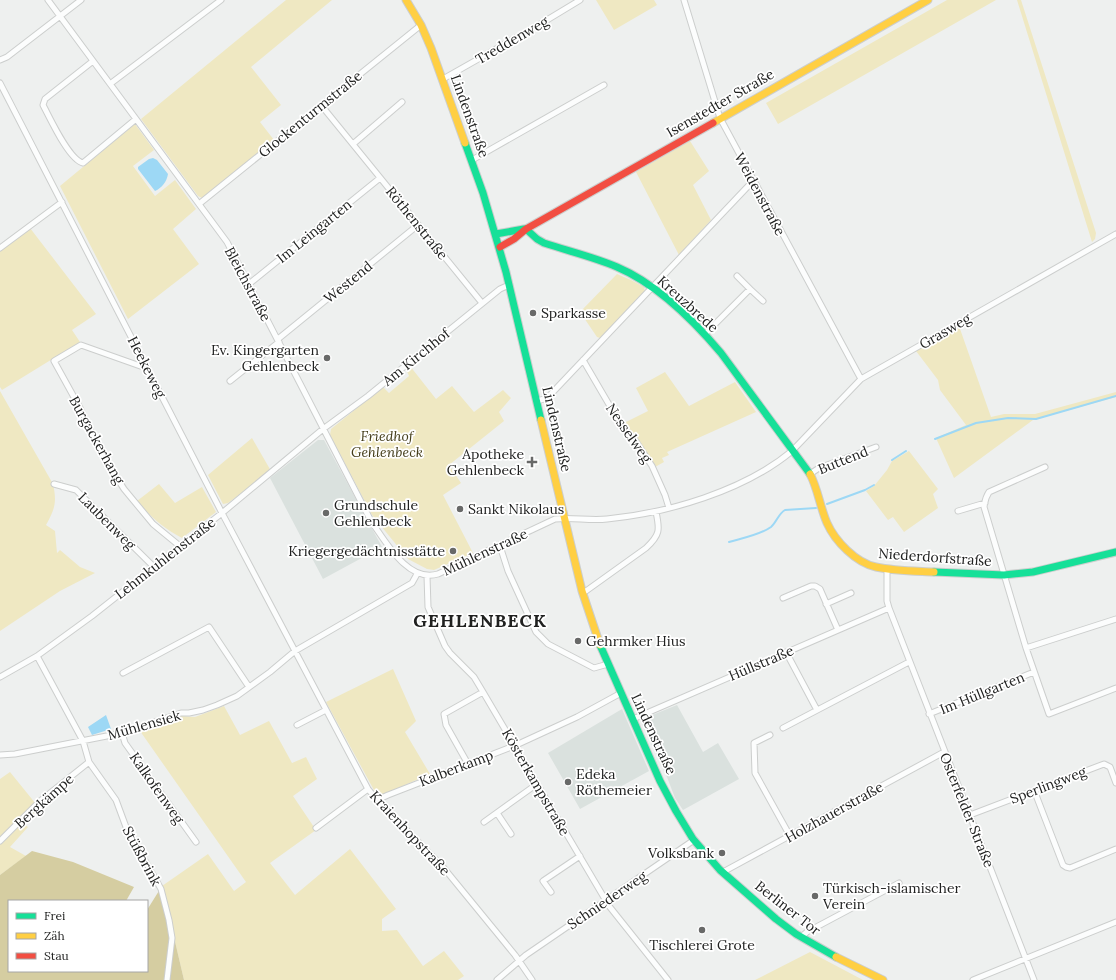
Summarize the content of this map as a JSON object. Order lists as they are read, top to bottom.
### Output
{
  "streets": {
    "main road": [
      "Isenstedter Straße",
      "Lindenstraße",
      "Kreuzbrede",
      "Niederdorfstraße",
      "Berliner Tor"
    ],
    "street": [
      "Treddenweg",
      "Glockenturmstraße",
      "Weidenstraße",
      "Röthenstraße",
      "Im Leingarten",
      "Westend",
      "Bleichstraße",
      "Grasweg",
      "Am Kirchhof",
      "Heekeweg",
      "Nesselweg",
      "Burgackerhang",
      "Buttend",
      "Laubenweg",
      "Mühlenstraße",
      "Lehmkuhlenstraße",
      "Hüllstraße",
      "Im Hüllgarten",
      "Mühlensiek",
      "Kalberkamp",
      "Kösterkampstraße",
      "Sperlingweg",
      "Kalkofenweg",
      "Bergkämpe",
      "Osterfelder Straße",
      "Holzhauerstraße",
      "Kraienhopstraße",
      "Stüßbrink",
      "Schniederweg"
    ]
  },
  "crossings": [
    ["Treddenweg", "Lindenstraße"],
    ["Isenstedter Straße", "Lindenstraße"],
    ["Isenstedter Straße", "Weidenstraße"],
    ["Isenstedter Straße", "Kreuzbrede"],
    ["Glockenturmstraße", "Lindenstraße"],
    ["Glockenturmstraße", "Röthenstraße"],
    ["Glockenturmstraße", "Bleichstraße"],
    ["Lindenstraße", "Am Kirchhof"],
    ["Lindenstraße", "Mühlenstraße"],
    ["Lindenstraße", "Hüllstraße"],
    ["Lindenstraße", "Kalberkamp"],
    ["Lindenstraße", "Schniederweg"],
    ["Lindenstraße", "Berliner Tor"],
    ["Weidenstraße", "Grasweg"],
    ["Röthenstraße", "Im Leingarten"],
    ["Röthenstraße", "Westend"],
    ["Röthenstraße", "Am Kirchhof"],
    ["Im Leingarten", "Bleichstraße"],
    ["Westend", "Bleichstraße"],
    ["Bleichstraße", "Am Kirchhof"],
    ["Bleichstraße", "Mühlenstraße"],
    ["Bleichstraße", "Lehmkuhlenstraße"],
    ["Bleichstraße", "Kösterkampstraße"],
    ["Kreuzbrede", "Grasweg"],
    ["Kreuzbrede", "Niederdorfstraße"],
    ["Grasweg", "Niederdorfstraße"],
    ["Am Kirchhof", "Lehmkuhlenstraße"],
    ["Heekeweg", "Burgackerhang"],
    ["Heekeweg", "Lehmkuhlenstraße"],
    ["Heekeweg", "Mühlensiek"],
    ["Heekeweg", "Kraienhopstraße"],
    ["Burgackerhang", "Lehmkuhlenstraße"],
    ["Buttend", "Niederdorfstraße"],
    ["Laubenweg", "Lehmkuhlenstraße"],
    ["Mühlenstraße", "Kösterkampstraße"],
    ["Niederdorfstraße", "Im Hüllgarten"],
    ["Niederdorfstraße", "Osterfelder Straße"],
    ["Lehmkuhlenstraße", "Stüßbrink"],
    ["Hüllstraße", "Osterfelder Straße"],
    ["Im Hüllgarten", "Osterfelder Straße"],
    ["Mühlensiek", "Kalkofenweg"],
    ["Mühlensiek", "Kraienhopstraße"],
    ["Mühlensiek", "Stüßbrink"],
    ["Kalberkamp", "Kösterkampstraße"],
    ["Kalberkamp", "Kraienhopstraße"],
    ["Kösterkampstraße", "Schniederweg"],
    ["Sperlingweg", "Osterfelder Straße"],
    ["Bergkämpe", "Stüßbrink"],
    ["Osterfelder Straße", "Holzhauerstraße"],
    ["Holzhauerstraße", "Berliner Tor"],
    ["Kraienhopstraße", "Schniederweg"]
  ],
  "districts": ["GEHLENBECK"],
  "parks": ["Friedhof Gehlenbeck"],
  "places": {
    "other": [
      "Sparkasse",
      "Ev. Kingergarten Gehlenbeck",
      "Sankt Nikolaus",
      "Grundschule Gehlenbeck",
      "Kriegergedächtnisstätte",
      "Gehrmker Hius",
      "Edeka Röthemeier",
      "Volksbank",
      "Türkisch-islamischer Verein",
      "Tischlerei Grote"
    ],
    "health": ["Apotheke Gehlenbeck"]
  },
  "legend": ["Frei", "Zäh", "Stau"]
}
